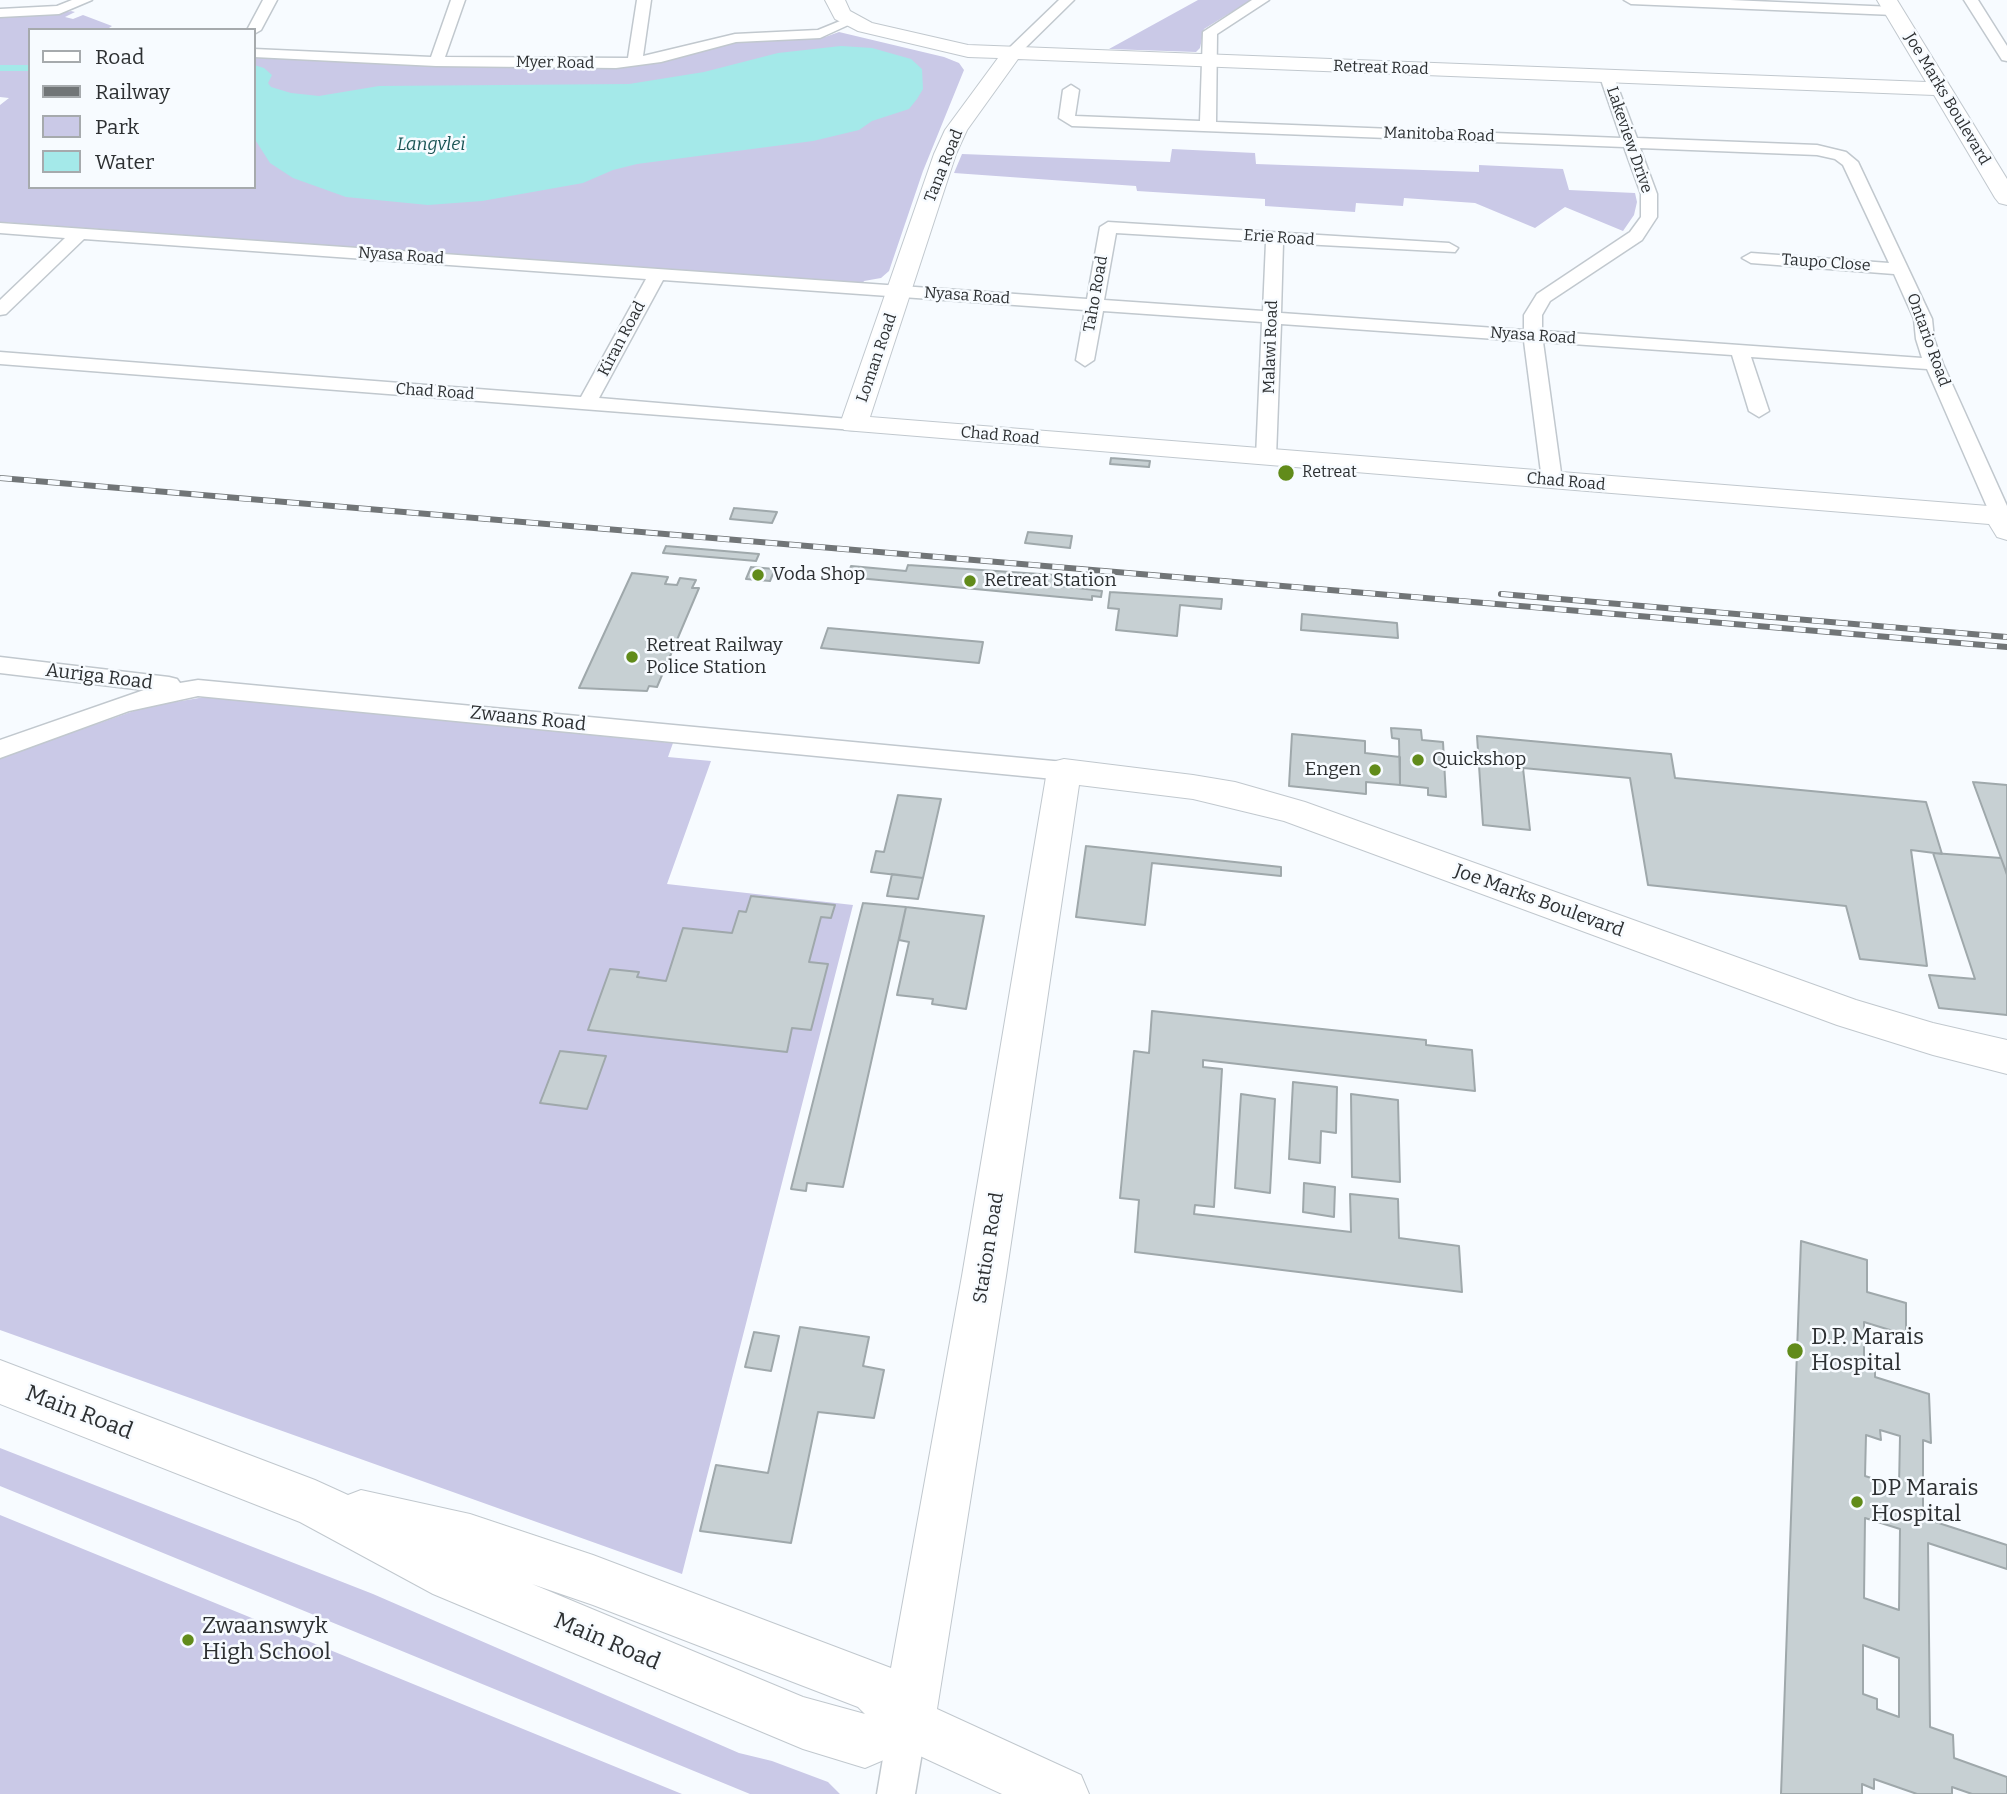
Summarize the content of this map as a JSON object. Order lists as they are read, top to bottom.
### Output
{
  "streets": {
    "main road": [
      "Retreat Road",
      "Joe Marks Boulevard",
      "Tana Road",
      "Loman Road",
      "Chad Road",
      "Station Road",
      "Main Road"
    ],
    "street": [
      "Myer Road",
      "Manitoba Road",
      "Lakeview Drive",
      "Erie Road",
      "Nyasa Road",
      "Taupo Close",
      "Taho Road",
      "Kiran Road",
      "Ontario Road",
      "Malawi Road",
      "Auriga Road",
      "Zwaans Road"
    ]
  },
  "crossings": [
    ["Myer Road", "Retreat Road"],
    ["Retreat Road", "Joe Marks Boulevard"],
    ["Retreat Road", "Lakeview Drive"],
    ["Retreat Road", "Tana Road"],
    ["Joe Marks Boulevard", "Zwaans Road"],
    ["Joe Marks Boulevard", "Station Road"],
    ["Manitoba Road", "Lakeview Drive"],
    ["Manitoba Road", "Ontario Road"],
    ["Lakeview Drive", "Nyasa Road"],
    ["Lakeview Drive", "Chad Road"],
    ["Tana Road", "Nyasa Road"],
    ["Tana Road", "Loman Road"],
    ["Erie Road", "Taho Road"],
    ["Erie Road", "Malawi Road"],
    ["Nyasa Road", "Taho Road"],
    ["Nyasa Road", "Kiran Road"],
    ["Nyasa Road", "Ontario Road"],
    ["Nyasa Road", "Malawi Road"],
    ["Nyasa Road", "Loman Road"],
    ["Taupo Close", "Ontario Road"],
    ["Kiran Road", "Chad Road"],
    ["Ontario Road", "Chad Road"],
    ["Malawi Road", "Chad Road"],
    ["Loman Road", "Chad Road"],
    ["Auriga Road", "Zwaans Road"],
    ["Zwaans Road", "Station Road"],
    ["Station Road", "Main Road"]
  ],
  "water": ["Langvlei"],
  "places": [
    "Retreat",
    "Voda Shop",
    "Retreat Station",
    "Retreat Railway Police Station",
    "Quickshop",
    "Engen",
    "D.P. Marais Hospital",
    "DP Marais Hospital",
    "Zwaanswyk High School"
  ],
  "legend": [
    "Road",
    "Railway",
    "Park",
    "Water"
  ]
}
